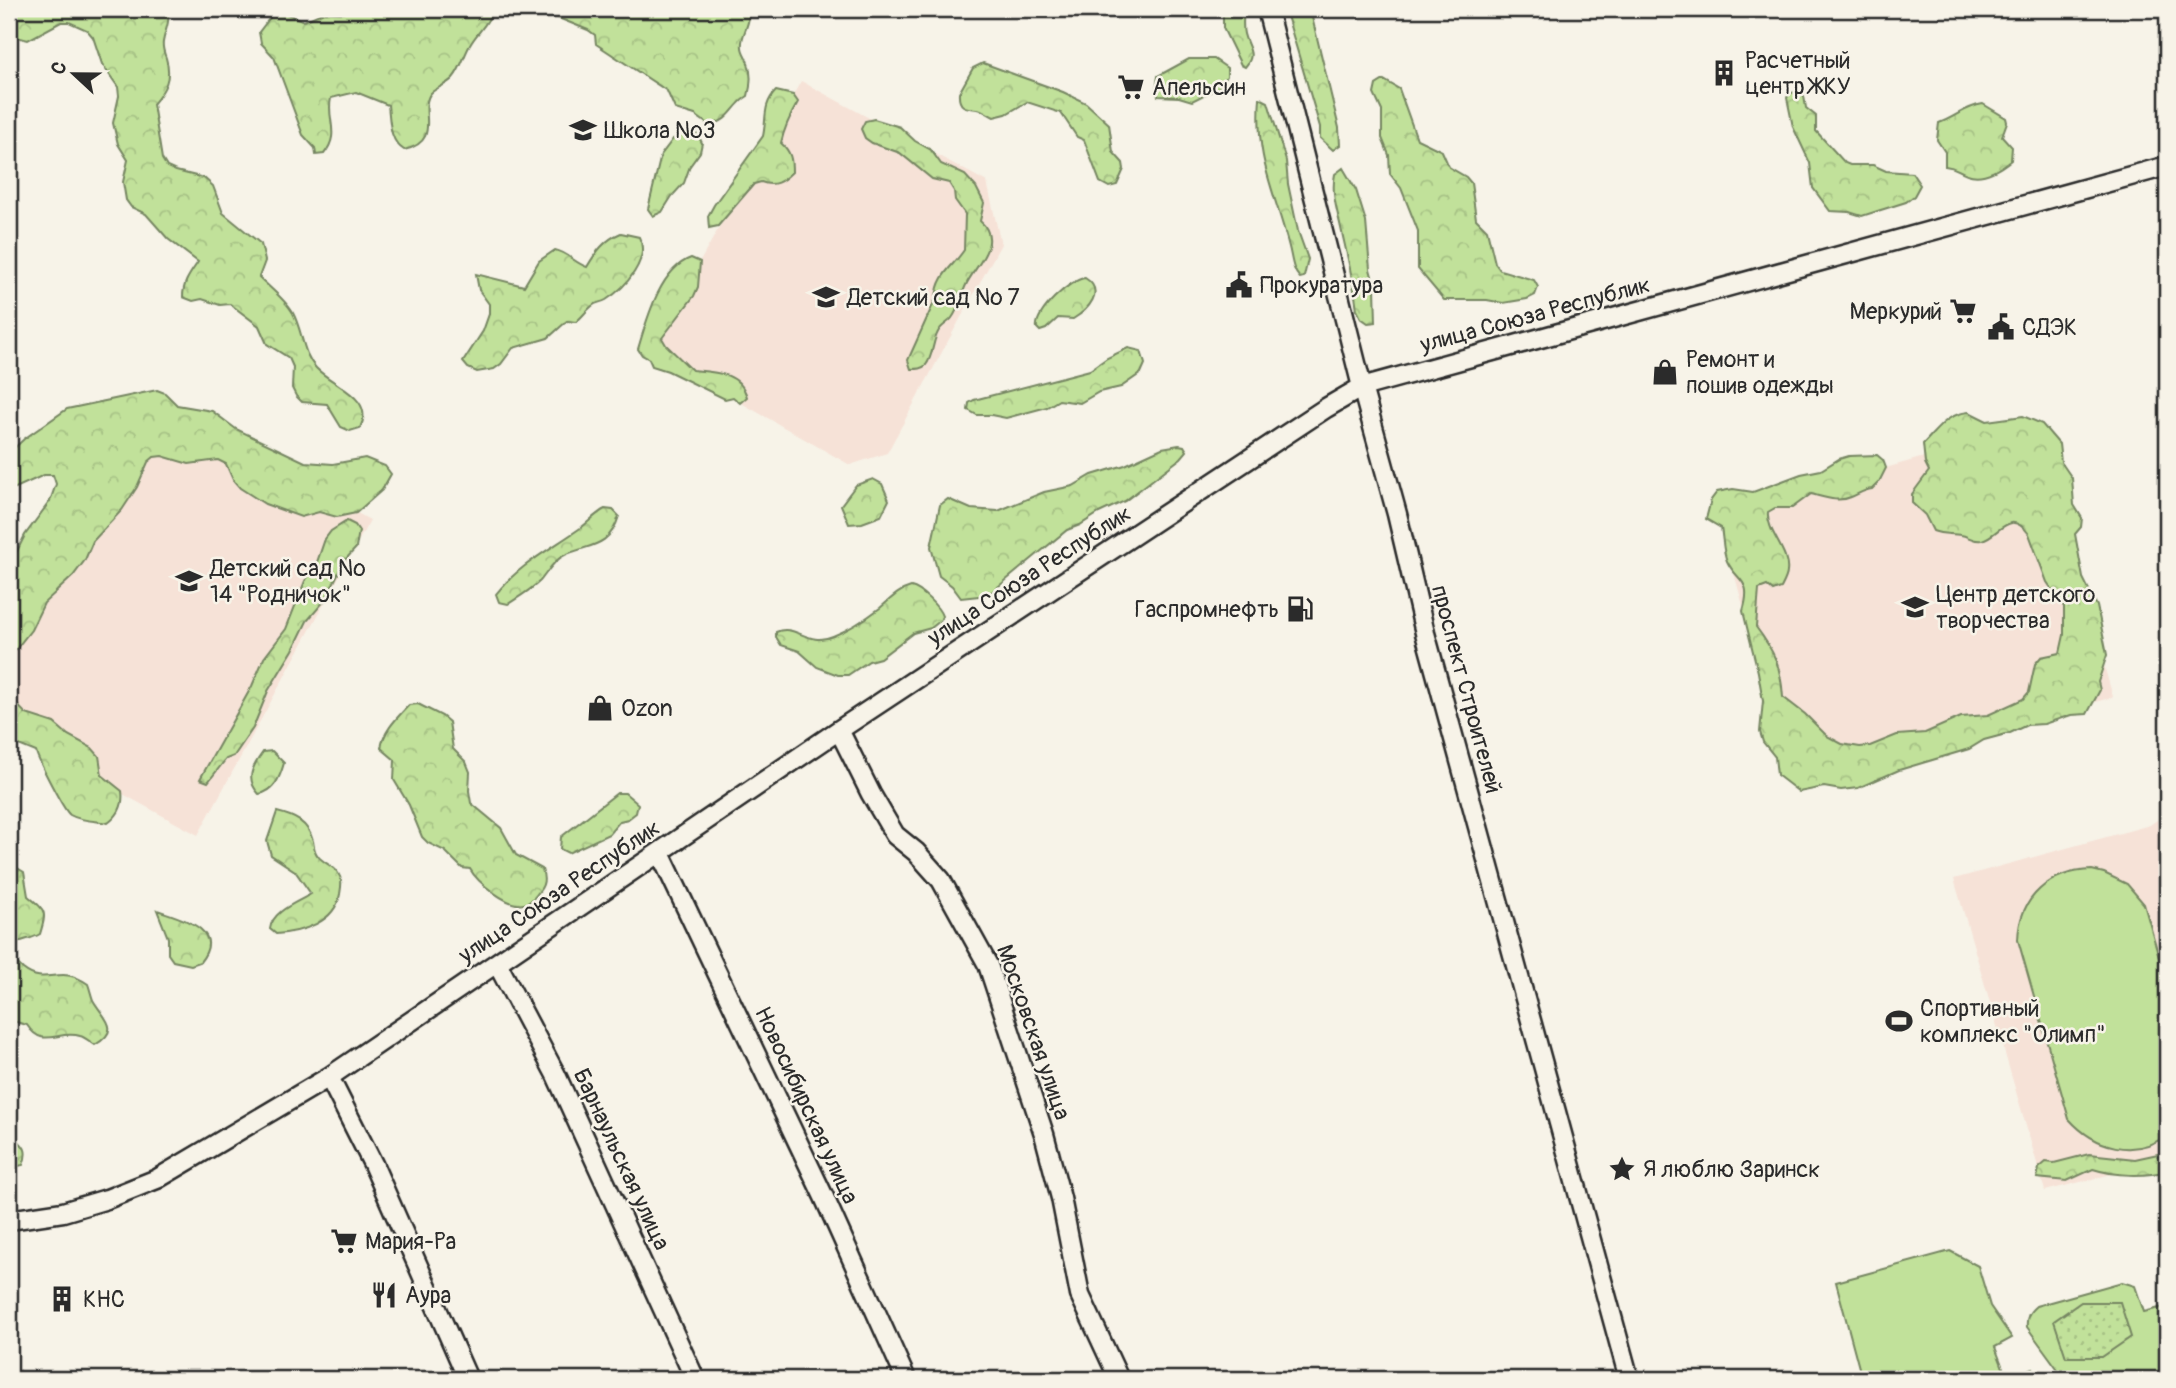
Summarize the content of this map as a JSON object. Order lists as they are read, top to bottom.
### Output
{
  "streets": {
    "street": [
      "улица Союза Республик",
      "проспект Строителей",
      "Московская улица",
      "Новосибирская улица",
      "Барнаульская улица"
    ]
  },
  "crossings": [
    ["улица Союза Республик", "проспект Строителей"],
    ["улица Союза Республик", "Московская улица"],
    ["улица Союза Республик", "Новосибирская улица"],
    ["улица Союза Республик", "Барнаульская улица"]
  ],
  "places": {
    "building": ["Расчетный центр ЖКУ", "КНС"],
    "supermarket": ["Апельсин", "Меркурий", "Мария-Ра"],
    "school or university": [
      "Школа №3",
      "Детский сад № 7",
      "Детский сад № 14 \"Родничок\"",
      "Центр детского творчества"
    ],
    "public building": ["Прокуратура", "СДЭК"],
    "shop": ["Ремонт и пошив одежды", "Ozon"],
    "fuel station": ["Гаспромнефть"],
    "sports": ["Спортивный комплекс \"Олимп\""],
    "place": ["Я люблю Заринск"],
    "restaurant": ["Аура"]
  },
  "north": "left"
}
